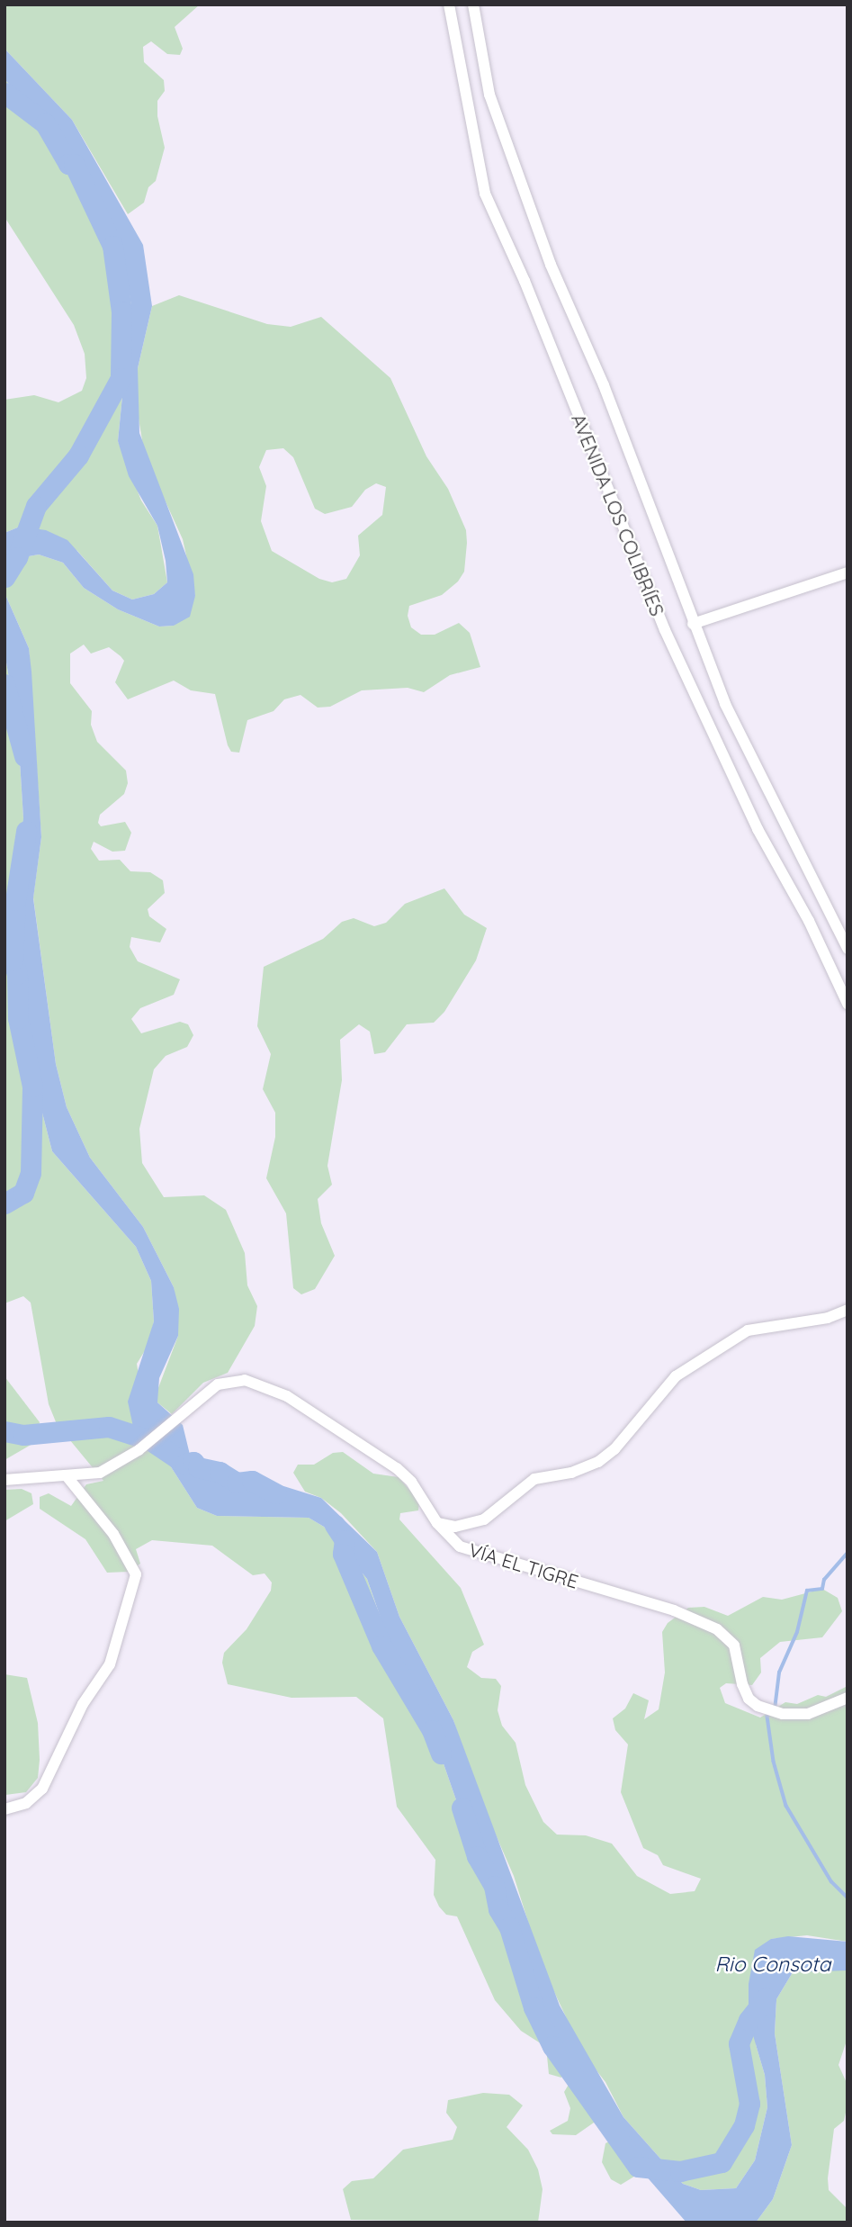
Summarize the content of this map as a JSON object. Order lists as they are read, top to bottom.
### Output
{
  "streets": {
    "street": ["AVENIDA LOS COLIBRÍES", "VÍA EL TIGRE"]
  },
  "water": ["Rio Consota"]
}
